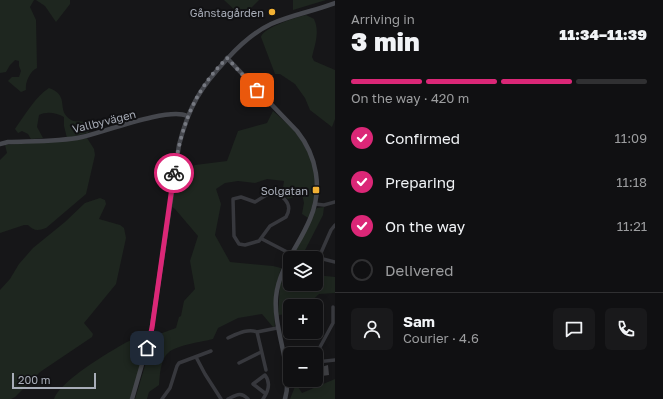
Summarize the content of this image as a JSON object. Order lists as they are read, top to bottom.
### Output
{
  "streets": {
    "street": ["Vallbyvägen"]
  },
  "places": {
    "other": ["Gånstagården"],
    "transit": ["Solgatan"]
  },
  "scale_bar": "200 m",
  "page": {
    "heading": ["3 min", "Arriving in", "11:34–11:39"],
    "panel": ["Sam", "Courier · 4.6"],
    "bar": "On the way · 420 m",
    "list": [
      ["Confirmed", "11:09"],
      ["Preparing", "11:18"],
      ["On the way", "11:21"],
      "Delivered"
    ],
    "map_buttons": ["+", "−"],
    "scale": "200 m"
  }
}
